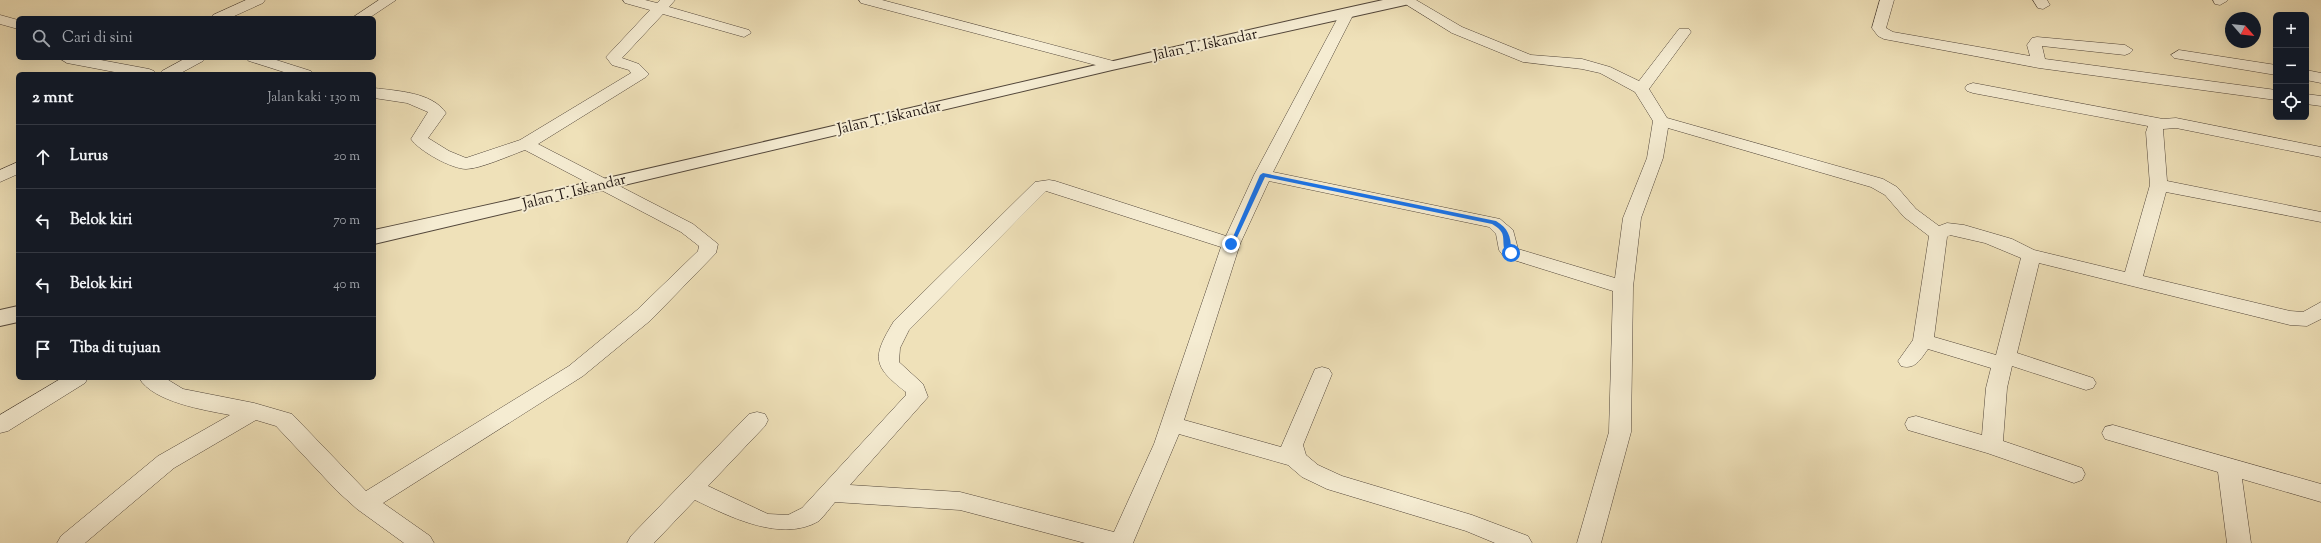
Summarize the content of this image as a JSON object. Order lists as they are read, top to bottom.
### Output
{
  "streets": {
    "street": ["Jalan T. Iskandar"]
  },
  "north": "bottom right",
  "page": {
    "map_buttons": ["+", "−"],
    "search": "Cari di sini",
    "heading": ["2 mnt", "Jalan kaki · 130 m"],
    "list": [
      ["Lurus", "20 m"],
      ["Belok kiri", "70 m"],
      ["Belok kiri", "40 m"],
      "Tiba di tujuan"
    ]
  }
}
